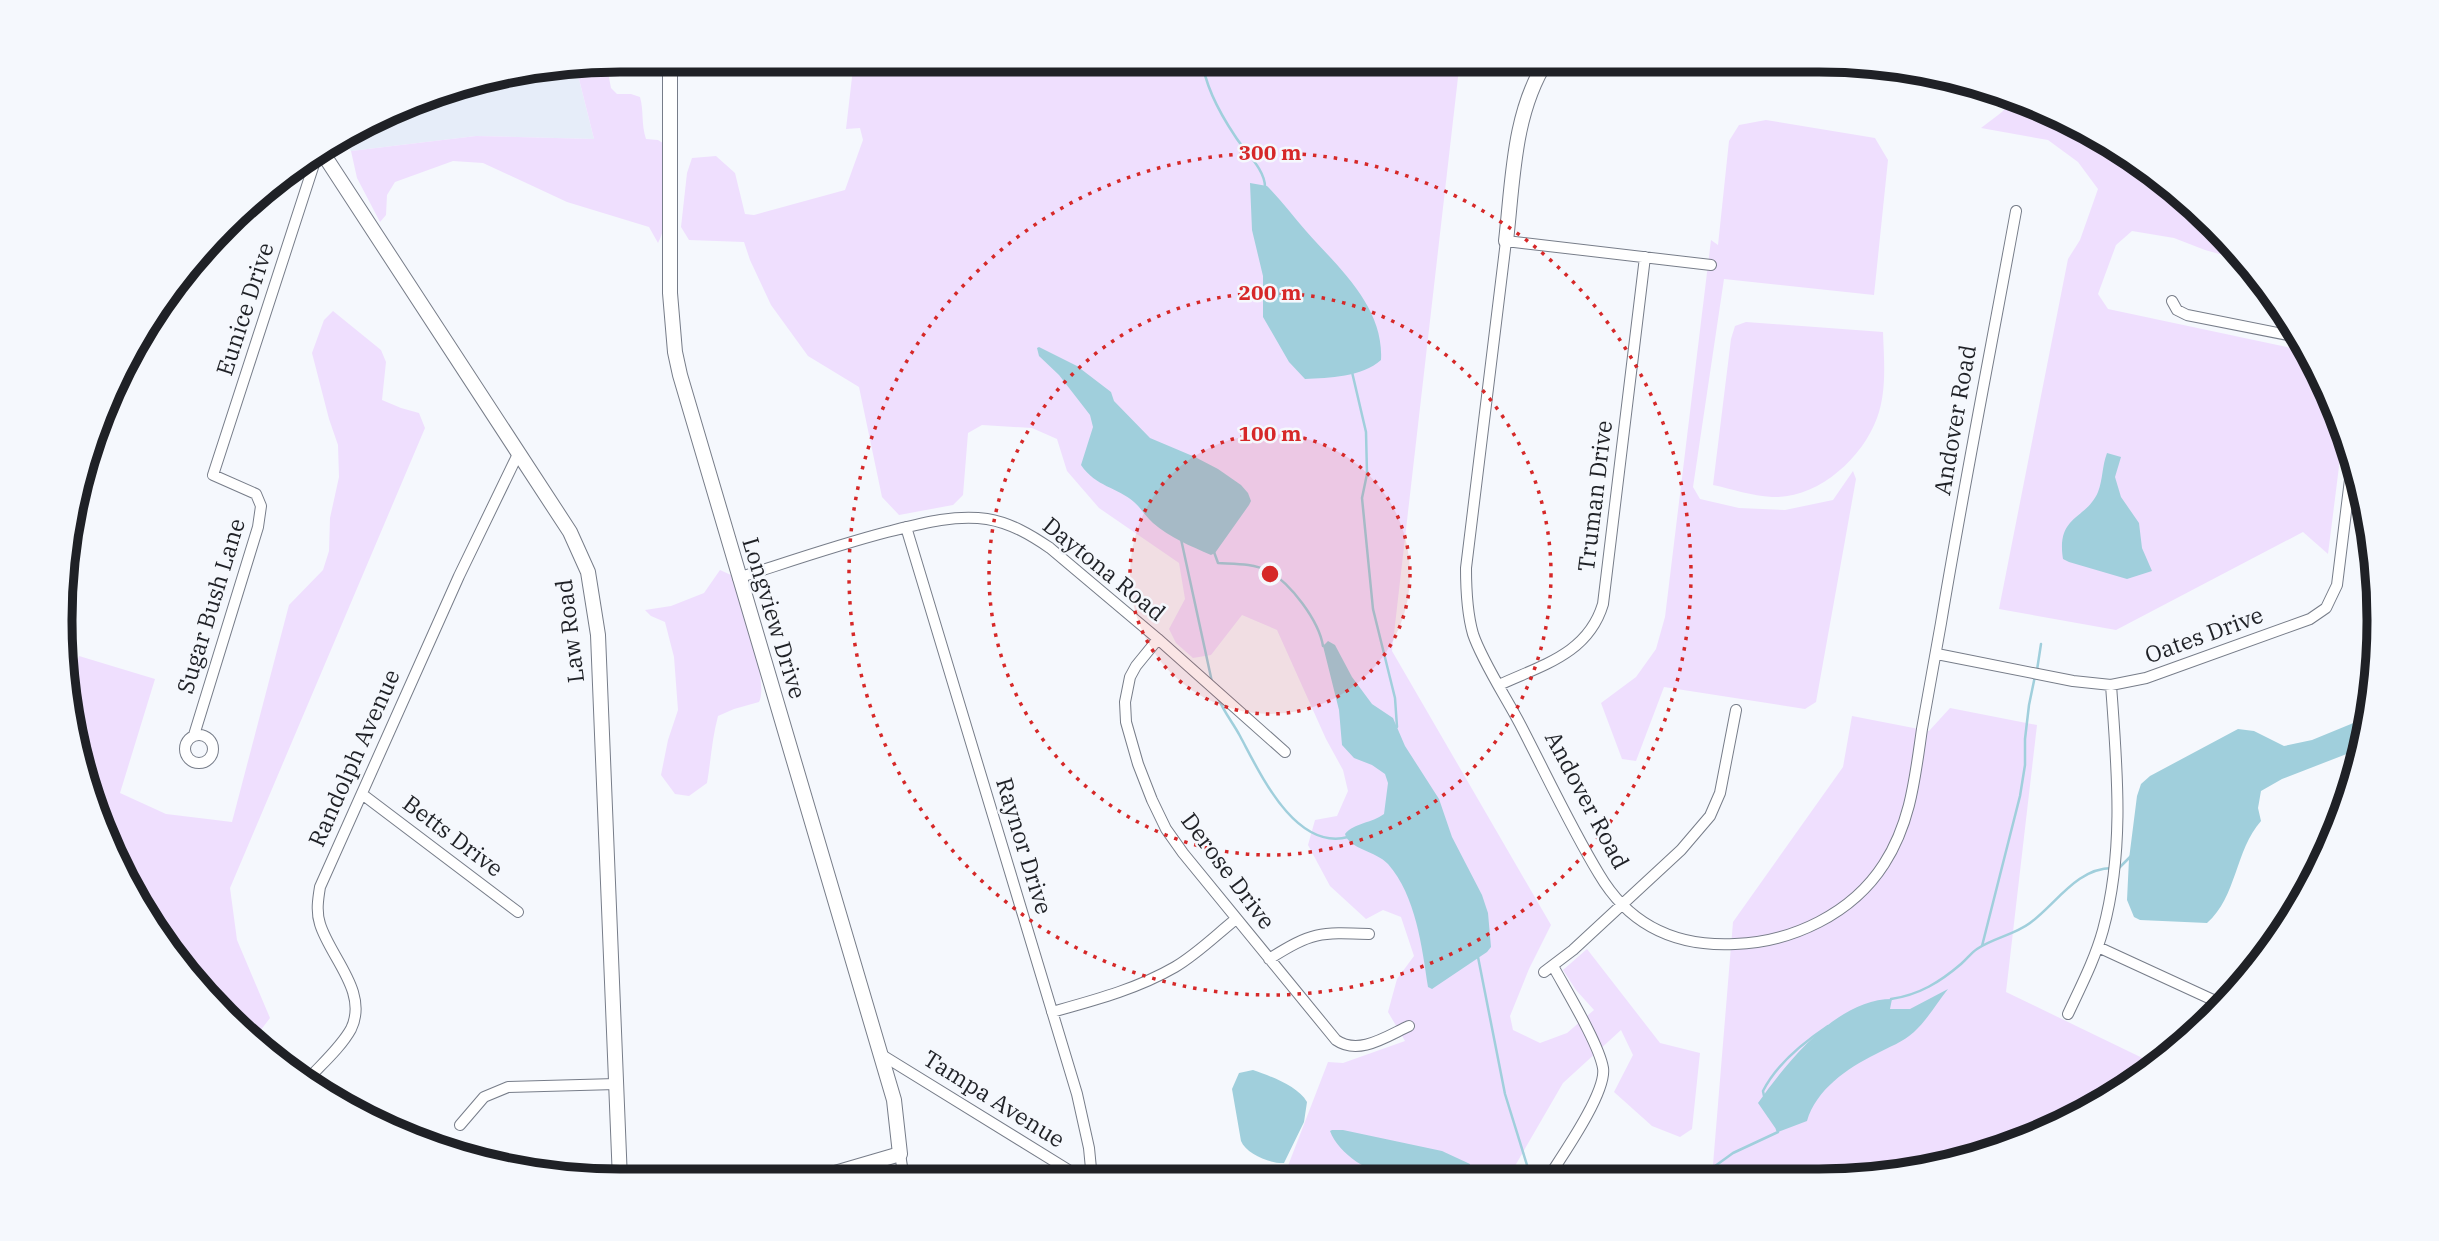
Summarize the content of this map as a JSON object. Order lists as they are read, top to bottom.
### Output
{
  "streets": {
    "street": [
      "Eunice Drive",
      "Andover Road",
      "Truman Drive",
      "Daytona Road",
      "Sugar Bush Lane",
      "Longview Drive",
      "Law Road",
      "Oates Drive",
      "Randolph Avenue",
      "Betts Drive",
      "Raynor Drive",
      "Derose Drive",
      "Tampa Avenue"
    ]
  },
  "crossings": [
    ["Eunice Drive", "Sugar Bush Lane"],
    ["Andover Road", "Truman Drive"],
    ["Andover Road", "Oates Drive"],
    ["Daytona Road", "Longview Drive"],
    ["Daytona Road", "Raynor Drive"],
    ["Daytona Road", "Derose Drive"],
    ["Longview Drive", "Tampa Avenue"],
    ["Law Road", "Randolph Avenue"],
    ["Randolph Avenue", "Betts Drive"]
  ],
  "rings": ["300 m", "200 m", "100 m"]
}
